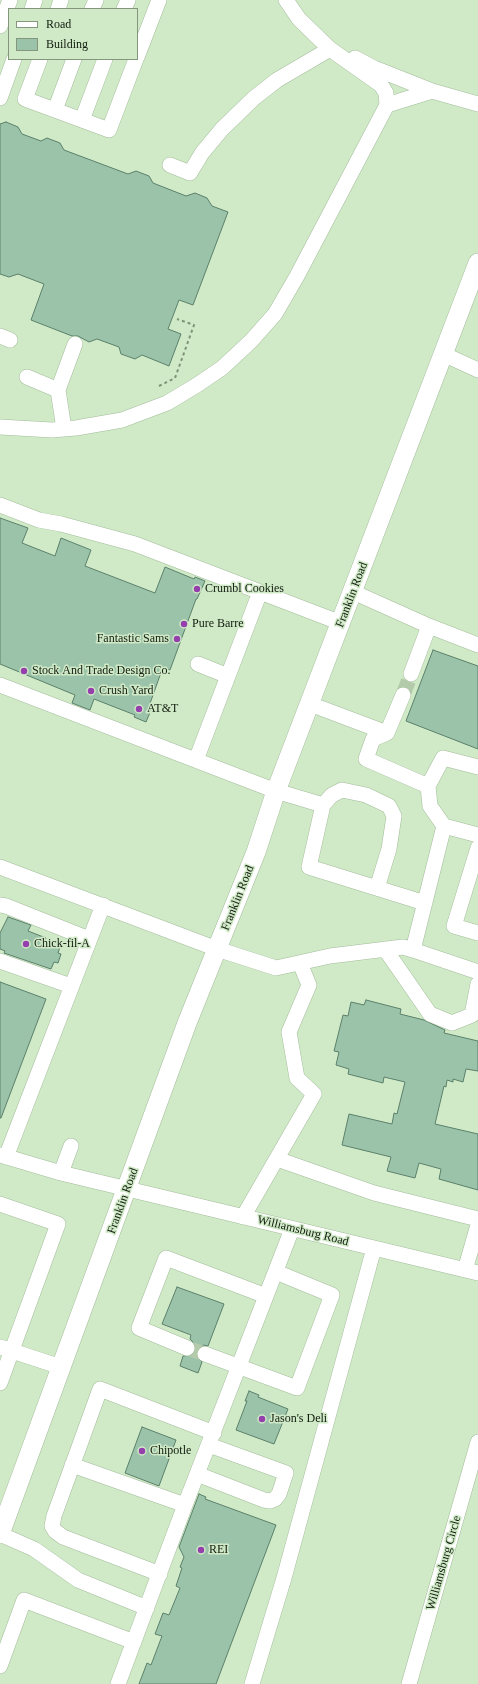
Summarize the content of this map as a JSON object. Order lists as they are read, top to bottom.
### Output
{
  "streets": {
    "main road": ["Franklin Road"],
    "street": ["Williamsburg Road", "Williamsburg Circle"]
  },
  "crossings": [
    ["Franklin Road", "Williamsburg Road"]
  ],
  "places": [
    "Crumbl Cookies",
    "Pure Barre",
    "Fantastic Sams",
    "Stock And Trade Design Co.",
    "Crush Yard",
    "AT&T",
    "Chick-fil-A",
    "Jason's Deli",
    "Chipotle",
    "REI"
  ],
  "legend": ["Road", "Building"]
}
